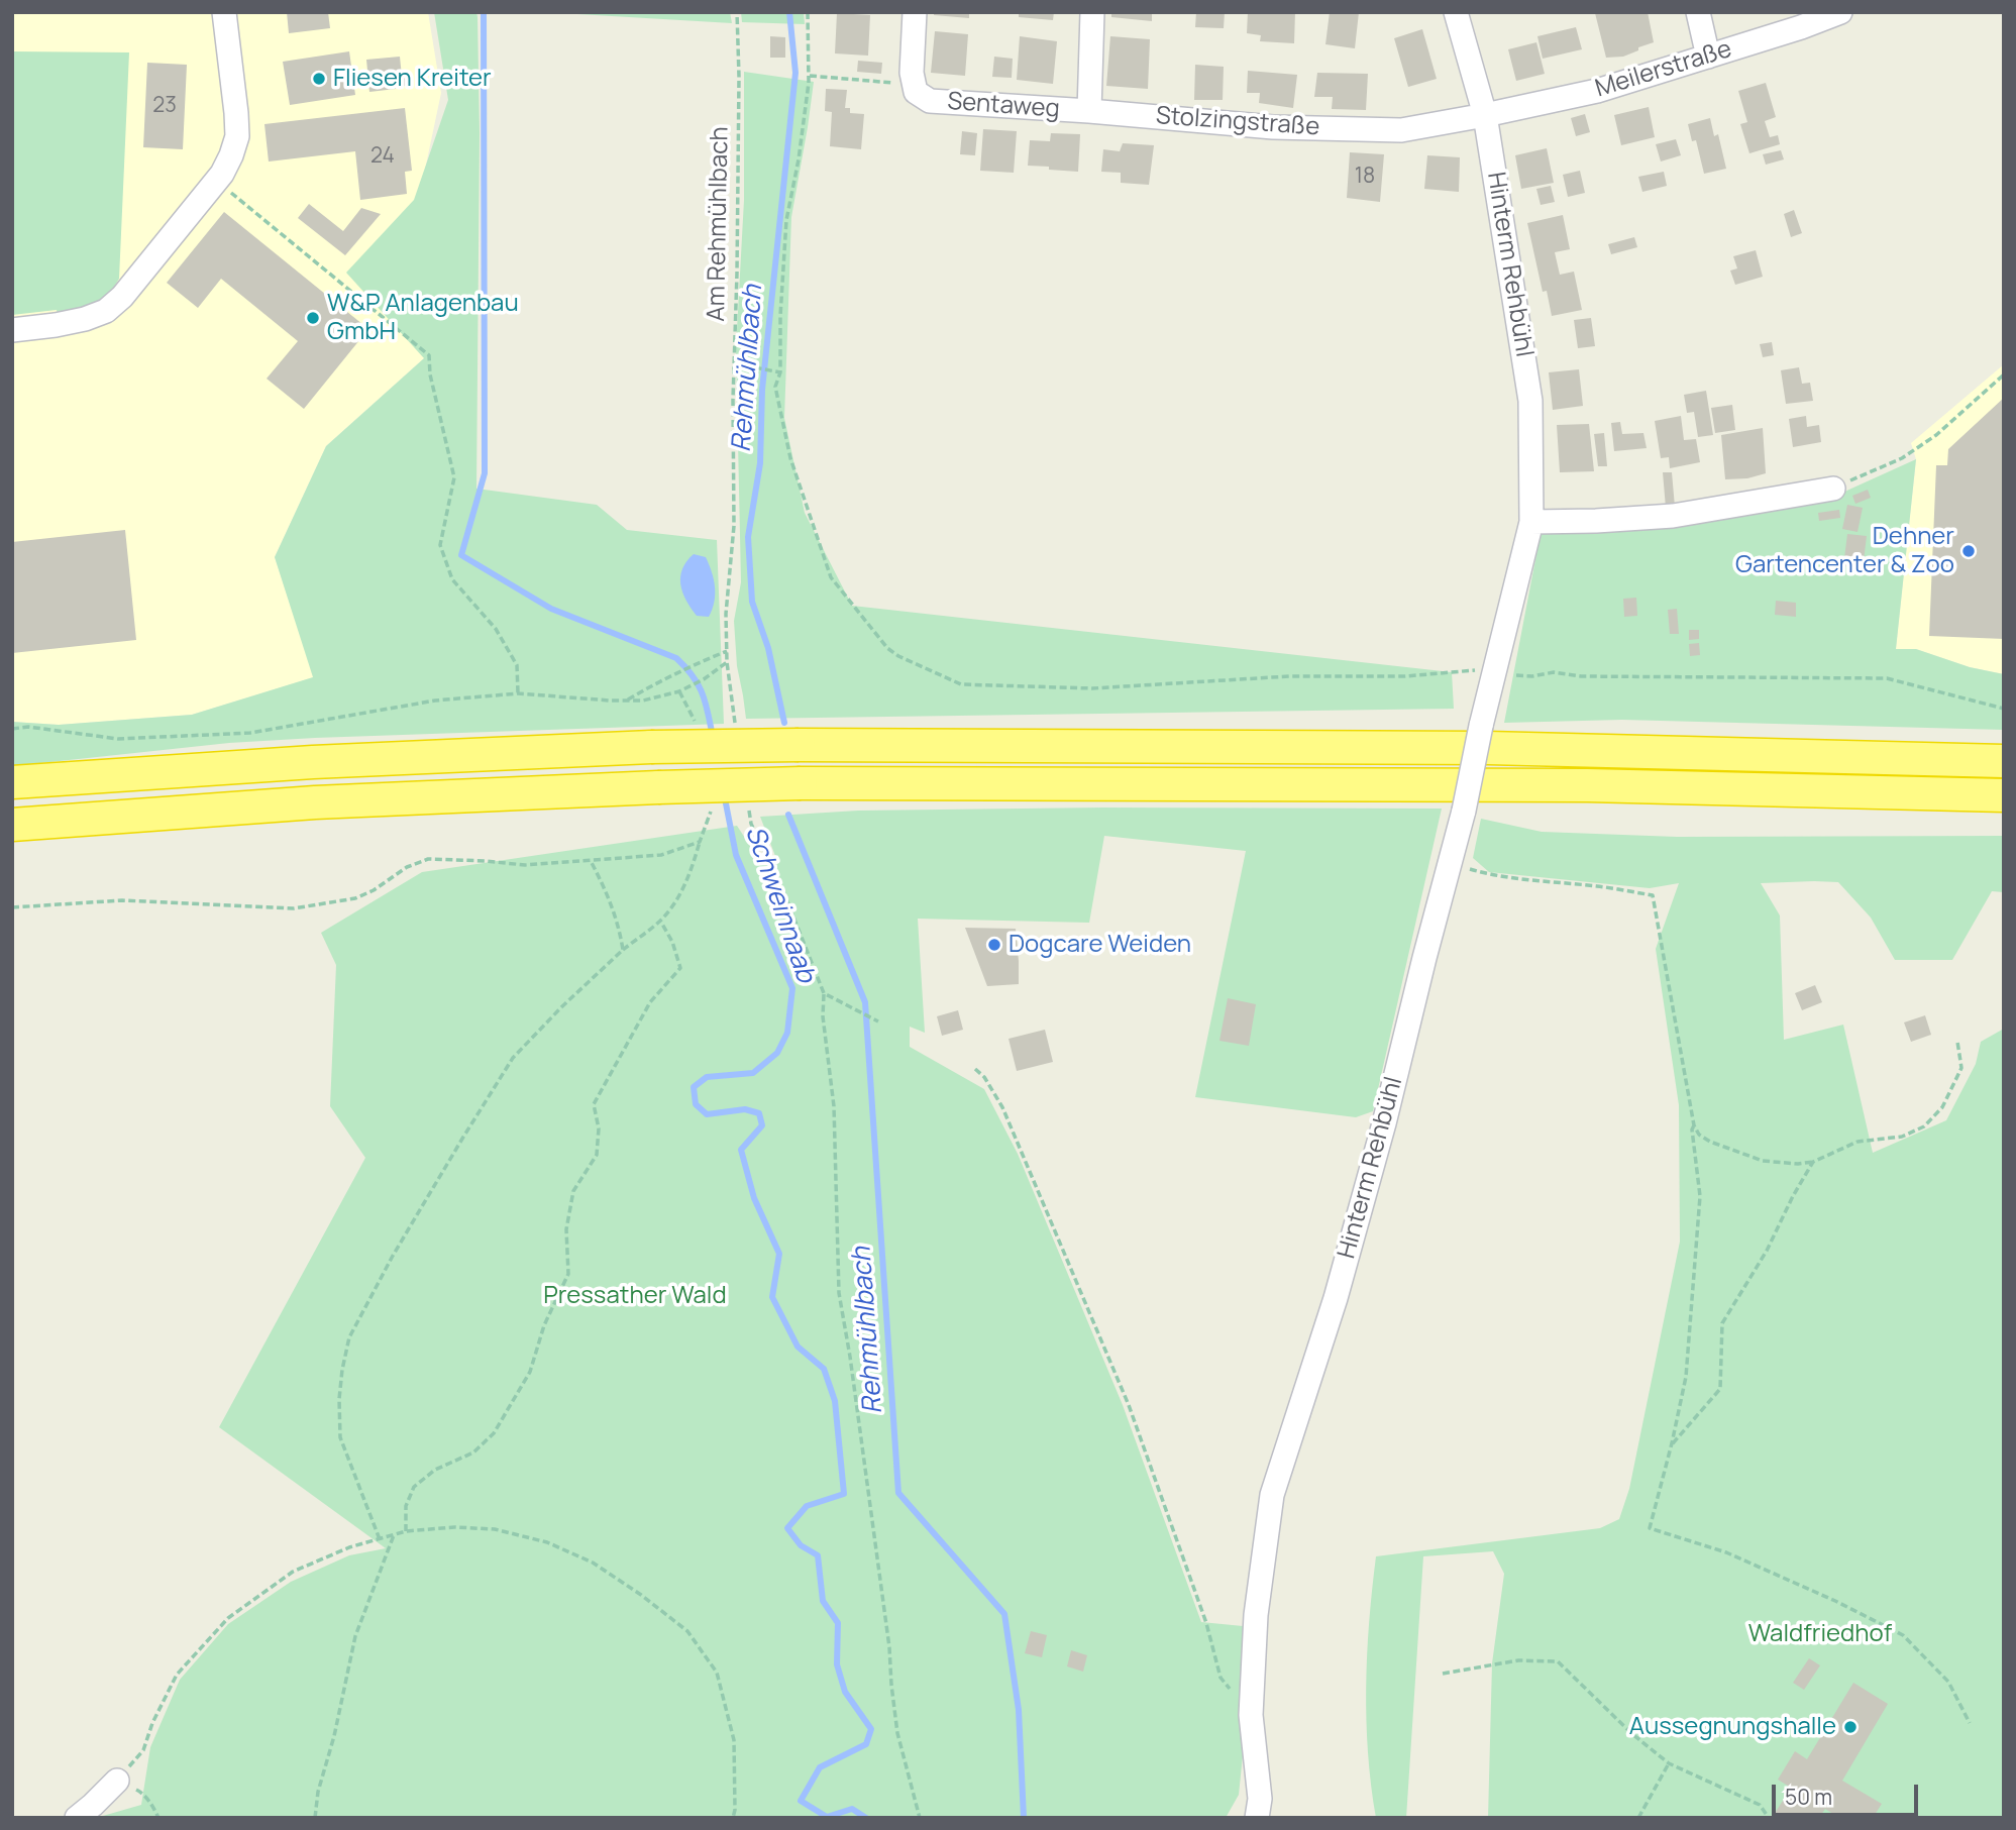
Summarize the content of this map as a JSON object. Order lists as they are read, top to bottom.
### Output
{
  "streets": {
    "street": [
      "Meilerstraße",
      "Sentaweg",
      "Stolzingstraße",
      "Hinterm Rehbühl"
    ],
    "path": ["Am Rehmühlbach"]
  },
  "crossings": [
    ["Meilerstraße", "Stolzingstraße"],
    ["Meilerstraße", "Hinterm Rehbühl"],
    ["Sentaweg", "Stolzingstraße"],
    ["Stolzingstraße", "Hinterm Rehbühl"]
  ],
  "water": ["Rehmühlbach", "Schweinnaab"],
  "parks": ["Pressather Wald", "Waldfriedhof"],
  "places": [
    "Fliesen Kreiter",
    "W&P Anlagenbau GmbH",
    "Dehner Gartencenter & Zoo",
    "Dogcare Weiden",
    "Aussegnungshalle"
  ],
  "house_numbers": ["23", "24", "18"],
  "scale_bar": "50 m"
}
